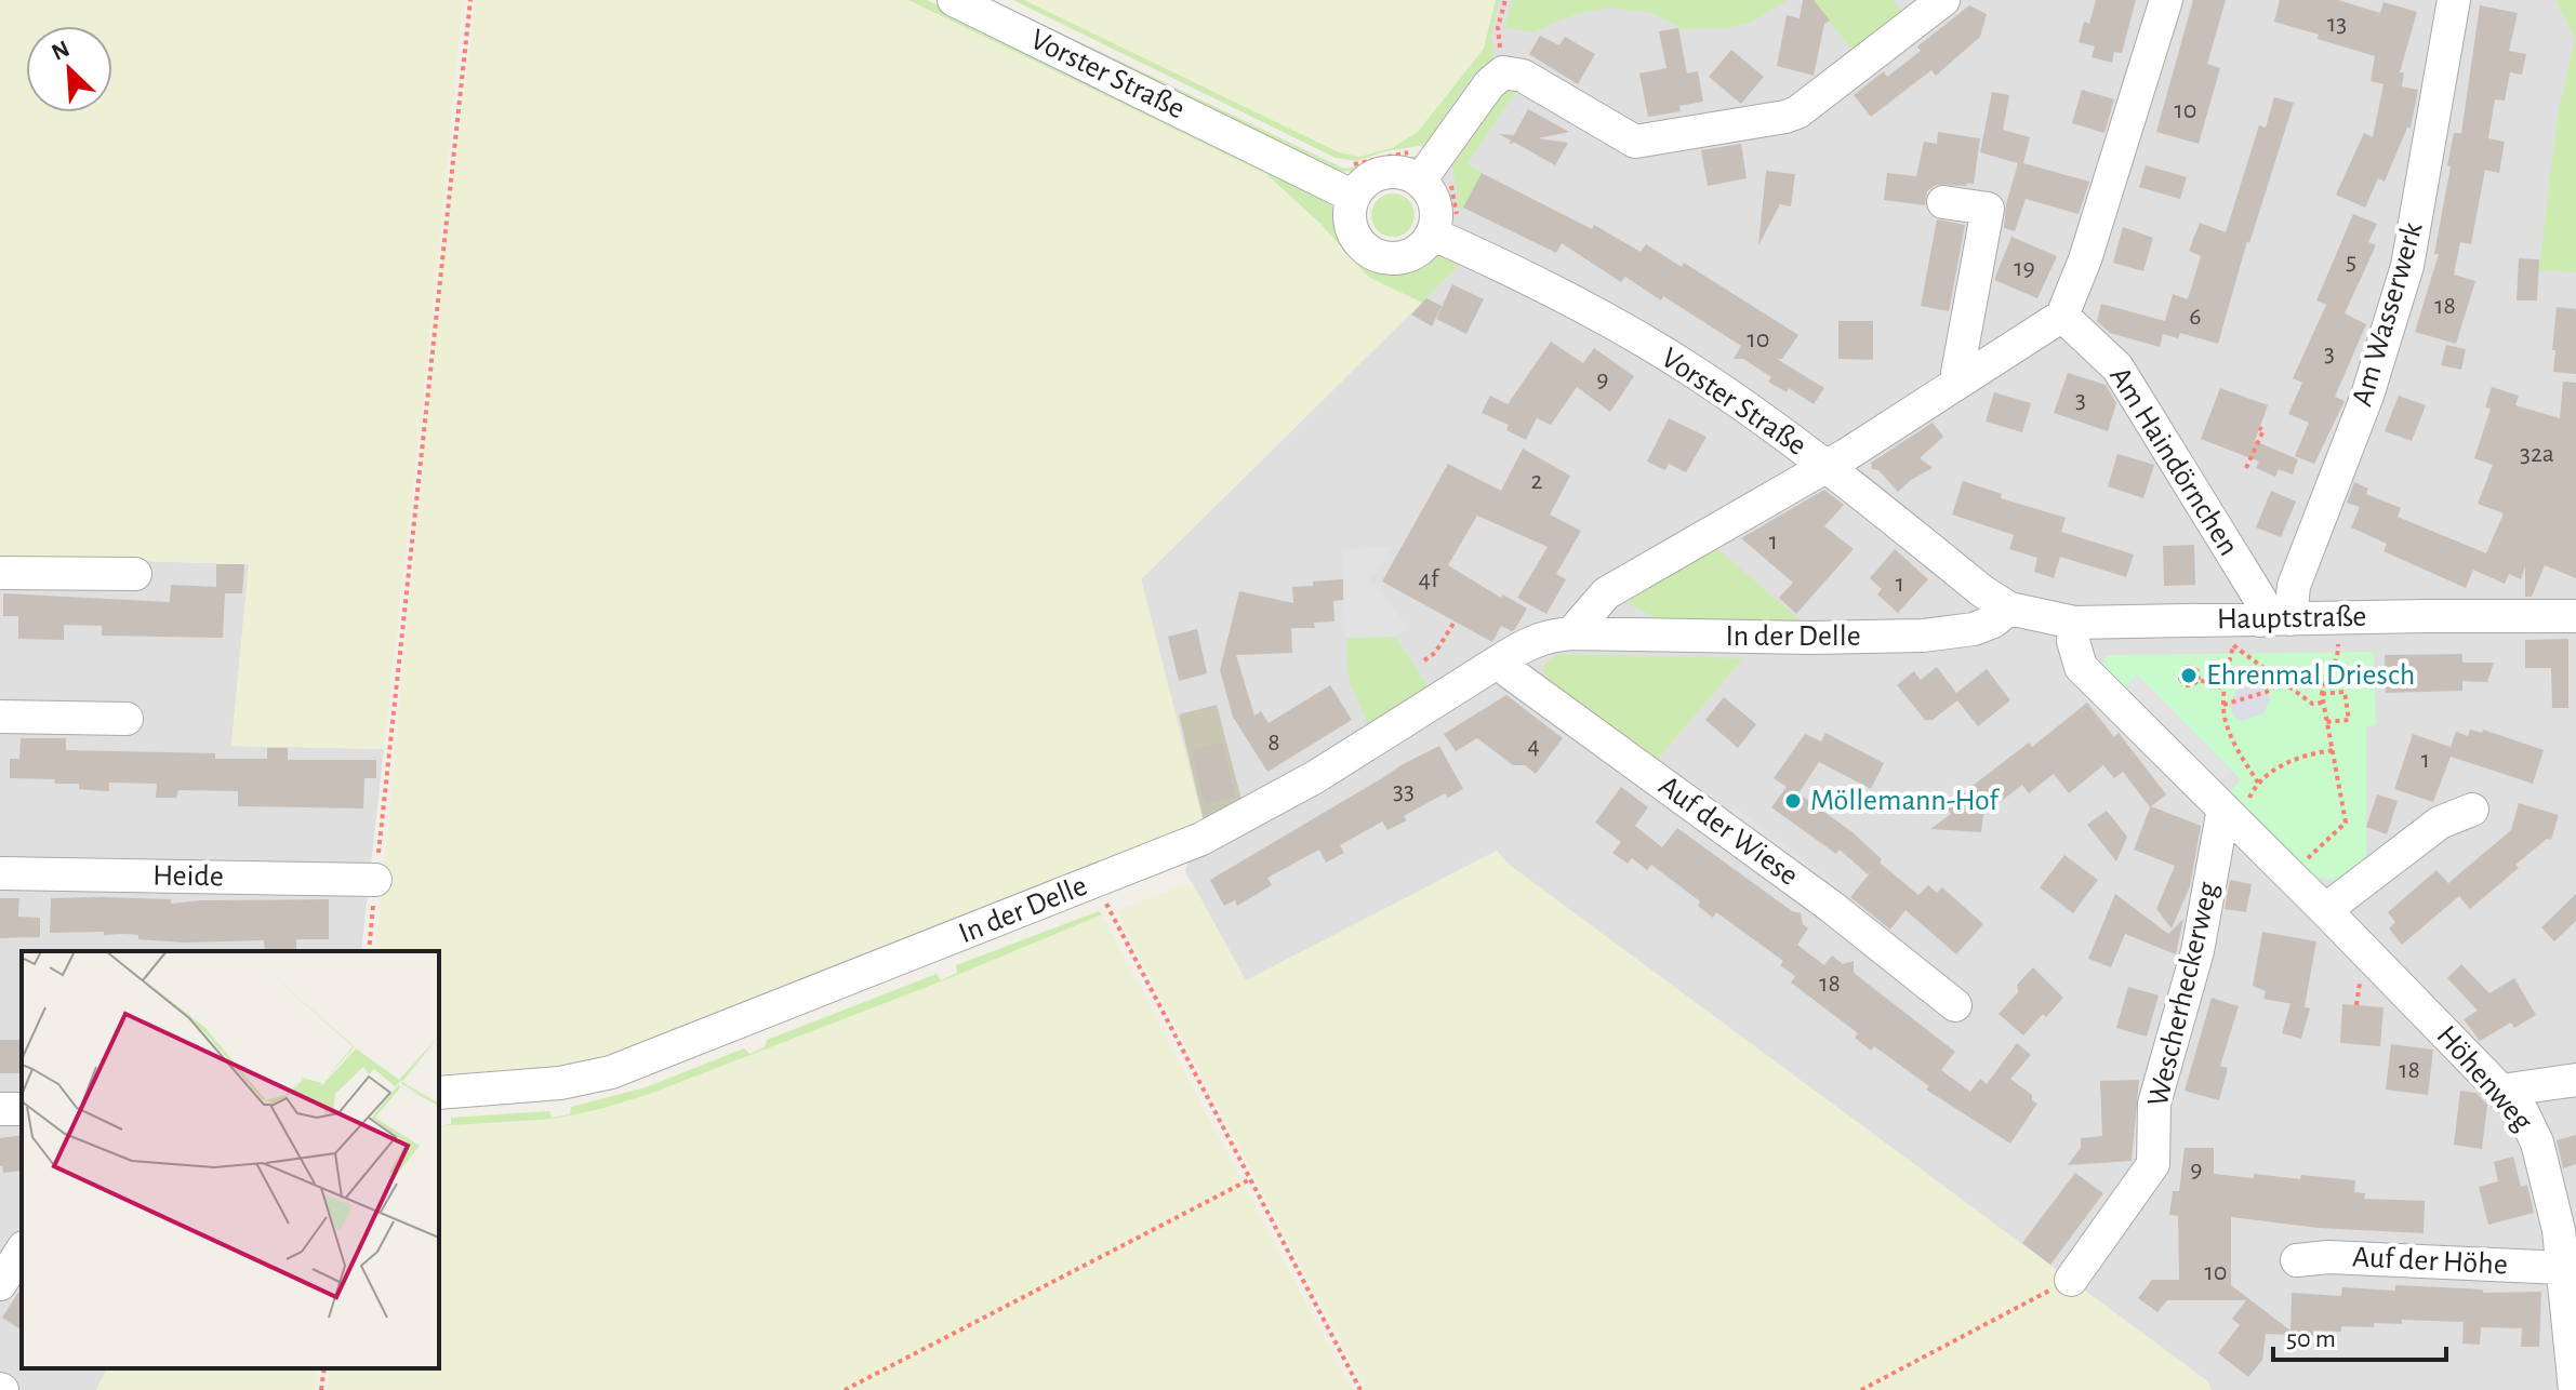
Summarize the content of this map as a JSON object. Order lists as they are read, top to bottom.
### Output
{
  "streets": {
    "street": [
      "Vorster Straße",
      "Am Wasserwerk",
      "Am Haindörnchen",
      "Hauptstraße",
      "In der Delle",
      "Auf der Wiese",
      "Heide",
      "Wescherheckerweg",
      "Höhenweg",
      "Auf der Höhe"
    ]
  },
  "crossings": [
    ["Vorster Straße", "Hauptstraße"],
    ["Vorster Straße", "In der Delle"],
    ["Am Wasserwerk", "Am Haindörnchen"],
    ["Am Wasserwerk", "Hauptstraße"],
    ["Am Haindörnchen", "Hauptstraße"],
    ["Hauptstraße", "In der Delle"],
    ["Hauptstraße", "Höhenweg"],
    ["In der Delle", "Auf der Wiese"],
    ["Wescherheckerweg", "Höhenweg"],
    ["Höhenweg", "Auf der Höhe"]
  ],
  "places": ["Ehrenmal Driesch", "Möllemann-Hof"],
  "house_numbers": [
    "13",
    "10",
    "5",
    "19",
    "18",
    "6",
    "10",
    "3",
    "9",
    "3",
    "32a",
    "2",
    "1",
    "4f",
    "1",
    "8",
    "4",
    "1",
    "33",
    "18",
    "18",
    "9",
    "10"
  ],
  "scale_bar": "50 m",
  "north": "top left"
}
